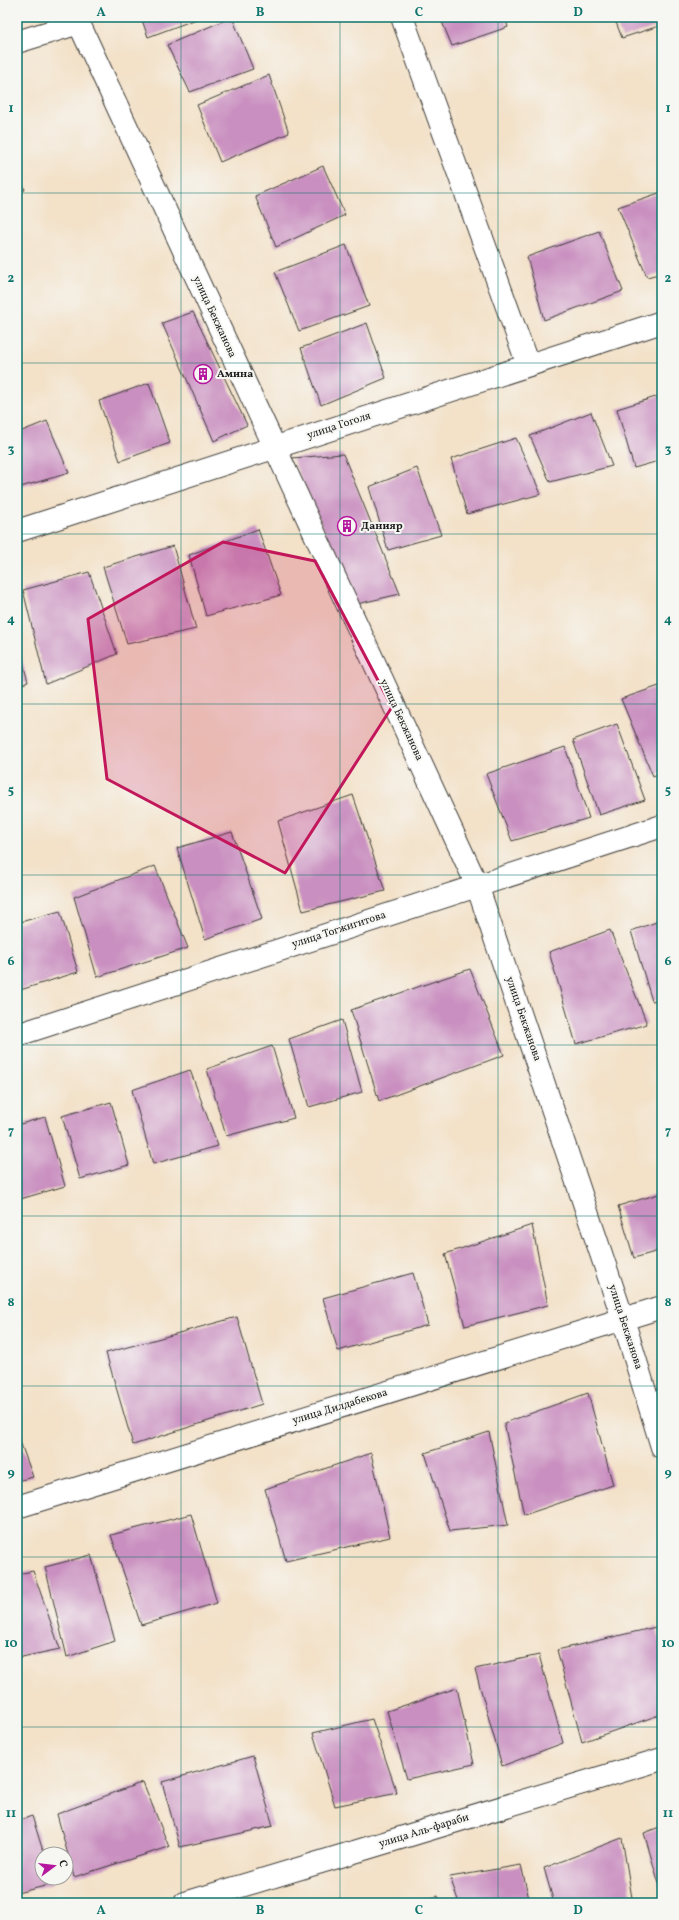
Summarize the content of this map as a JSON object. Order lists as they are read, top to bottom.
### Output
{
  "streets": {
    "street": [
      "улица Бекжанова",
      "улица Гоголя",
      "улица Тогжигитова",
      "улица Дилдабекова",
      "улица Аль-фараби"
    ]
  },
  "crossings": [
    ["улица Бекжанова", "улица Гоголя"],
    ["улица Бекжанова", "улица Тогжигитова"],
    ["улица Бекжанова", "улица Дилдабекова"]
  ],
  "places": {
    "building": ["Амина", "Данияр"]
  },
  "north": "right",
  "grid": {
    "columns": [
      "A",
      "B",
      "C",
      "D"
    ],
    "rows": [
      "1",
      "2",
      "3",
      "4",
      "5",
      "6",
      "7",
      "8",
      "9",
      "10",
      "11"
    ]
  }
}
